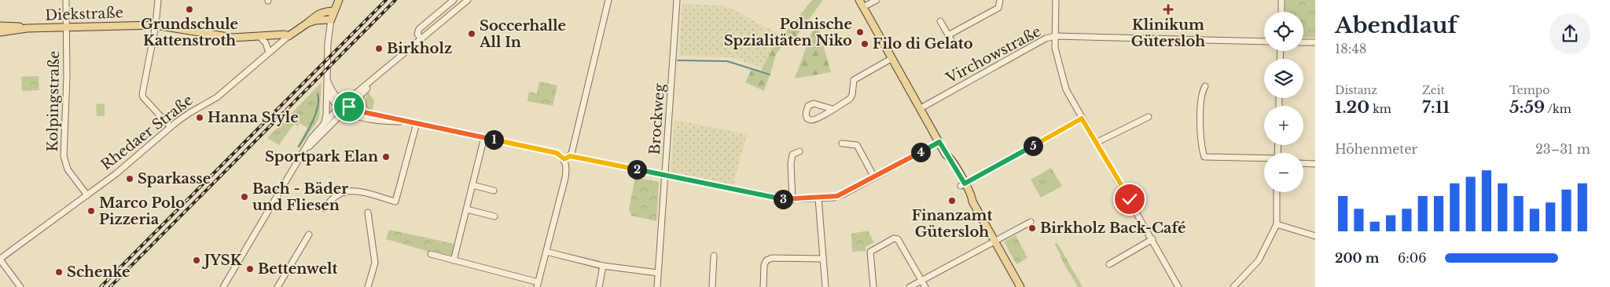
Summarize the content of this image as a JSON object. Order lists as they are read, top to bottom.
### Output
{
  "streets": {
    "main road": ["Diekstraße", "Rhedaer Straße"],
    "street": ["Virchowstraße", "Kolpingstraße", "Brockweg"]
  },
  "crossings": [
    ["Diekstraße", "Kolpingstraße"],
    ["Diekstraße", "Rhedaer Straße"],
    ["Kolpingstraße", "Rhedaer Straße"]
  ],
  "places": {
    "other": [
      "Grundschule Kattenstroth",
      "Polnische Spzialitäten Niko",
      "Soccerhalle All In",
      "Filo di Gelato",
      "Birkholz",
      "Hanna Style",
      "Sportpark Elan",
      "Sparkasse",
      "Bach - Bäder und Fliesen",
      "Finanzamt Gütersloh",
      "Marco Polo Pizzeria",
      "Birkholz Back-Café",
      "JYSK",
      "Bettenwelt",
      "Schenke"
    ],
    "health": ["Klinikum Gütersloh"]
  },
  "page": {
    "heading": ["Abendlauf", "18:48"],
    "map_buttons": ["+", "−"],
    "stats": [
      ["Distanz", "1.20 km"],
      ["Zeit", "7:11"],
      ["Tempo", "5:59 /km"]
    ],
    "pins": [
      "1",
      "5",
      "4",
      "2",
      "3"
    ],
    "chart": ["Höhenmeter", "23–31 m"],
    "list": [
      {
        "name": "200 m",
        "note": "6:06"
      }
    ]
  }
}
